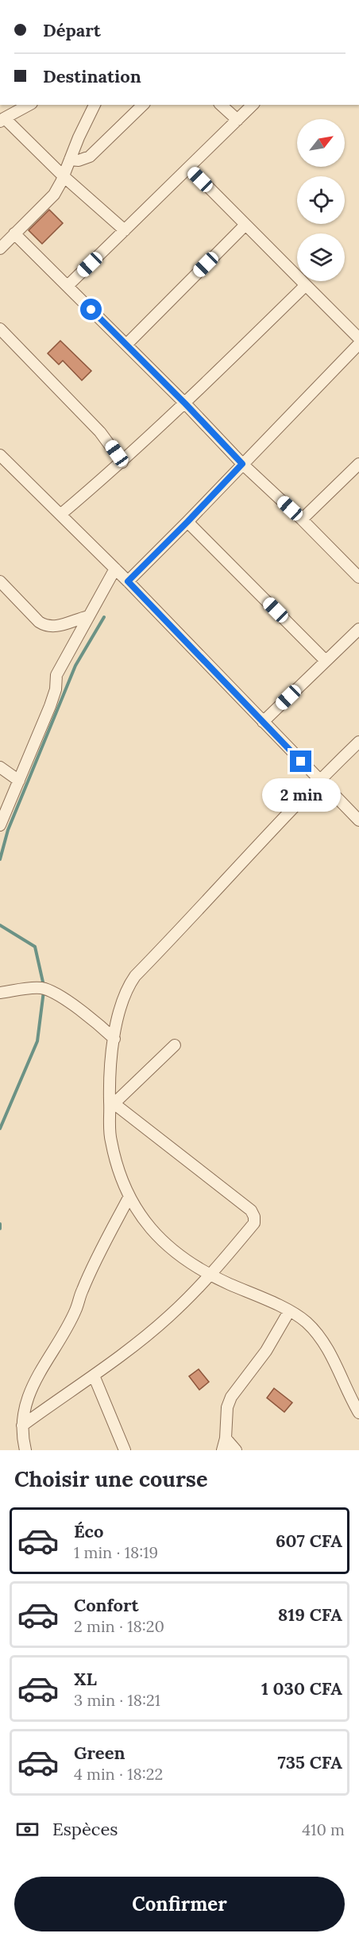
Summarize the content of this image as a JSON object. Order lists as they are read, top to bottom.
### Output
{
  "north": "top right",
  "page": {
    "banner": ["Départ", "Destination"],
    "bubble": "2 min",
    "heading": "Choisir une course",
    "list": [
      {
        "name": "Éco",
        "note": "1 min · 18:19",
        "value": "607 CFA"
      },
      {
        "name": "Confort",
        "note": "2 min · 18:20",
        "value": "819 CFA"
      },
      {
        "name": "XL",
        "note": "3 min · 18:21",
        "value": "1 030 CFA"
      },
      {
        "name": "Green",
        "note": "4 min · 18:22",
        "value": "735 CFA"
      }
    ],
    "pay": ["Espèces", "410 m"],
    "buttons": "Confirmer"
  }
}
